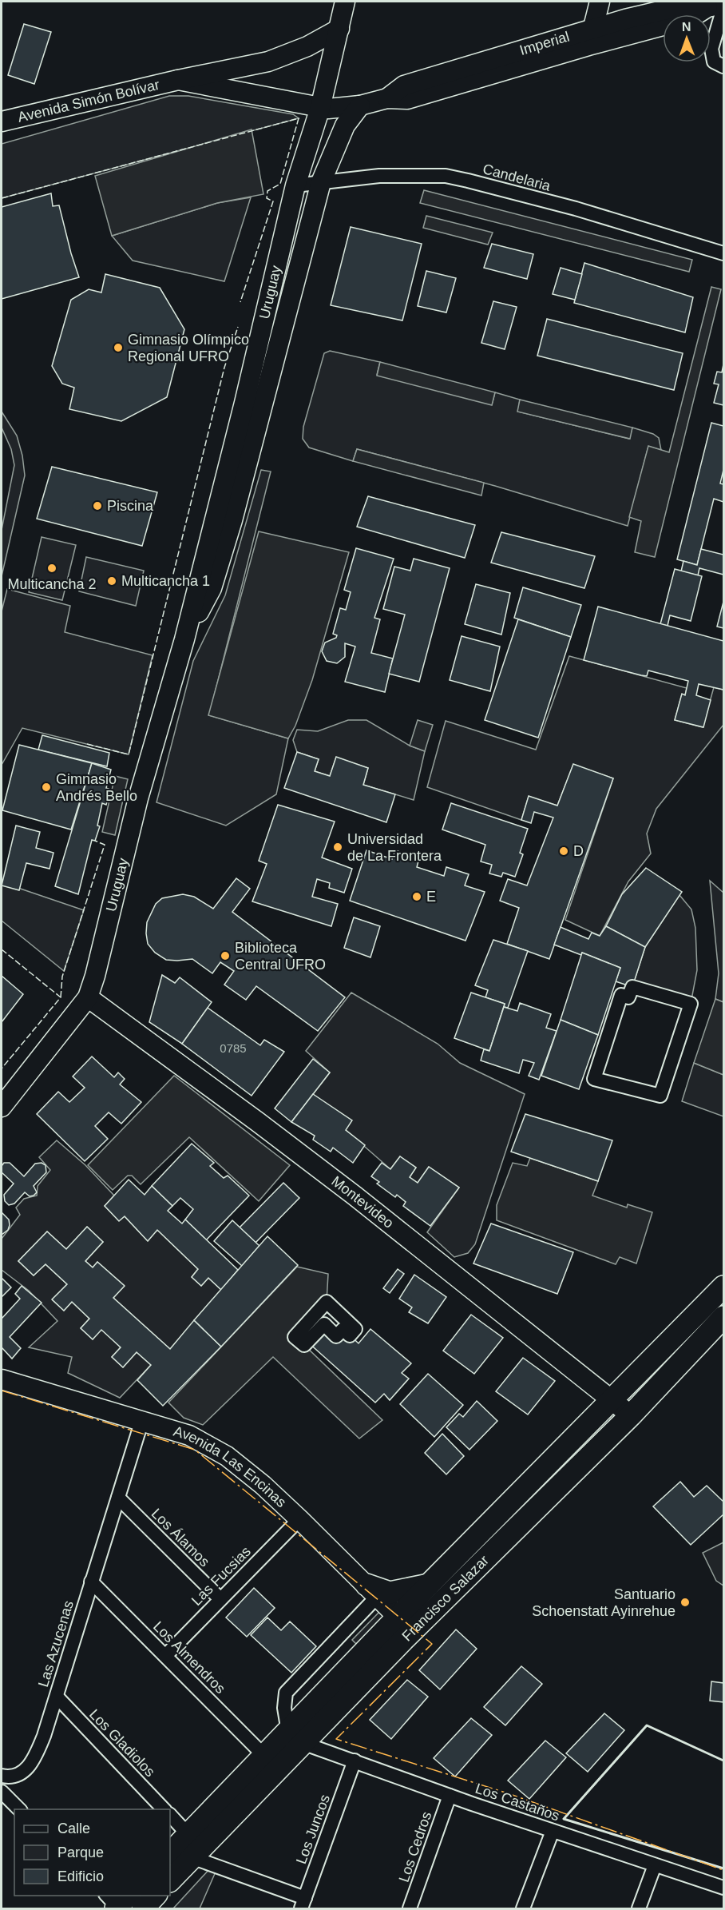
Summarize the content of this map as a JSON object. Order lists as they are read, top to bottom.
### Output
{
  "streets": {
    "main road": [
      "Imperial",
      "Avenida Simón Bolívar",
      "Uruguay",
      "Montevideo",
      "Avenida Las Encinas",
      "Francisco Salazar"
    ],
    "street": [
      "Candelaria",
      "Los Álamos",
      "Las Fucsias",
      "Las Azucenas",
      "Los Almendros",
      "Los Gladiolos",
      "Los Castaños",
      "Los Juncos",
      "Los Cedros"
    ]
  },
  "crossings": [
    ["Imperial", "Avenida Simón Bolívar"],
    ["Imperial", "Uruguay"],
    ["Avenida Simón Bolívar", "Uruguay"],
    ["Candelaria", "Uruguay"],
    ["Uruguay", "Montevideo"],
    ["Montevideo", "Francisco Salazar"],
    ["Avenida Las Encinas", "Las Fucsias"],
    ["Avenida Las Encinas", "Francisco Salazar"],
    ["Avenida Las Encinas", "Las Azucenas"],
    ["Los Álamos", "Las Fucsias"],
    ["Los Álamos", "Las Azucenas"],
    ["Las Fucsias", "Los Almendros"],
    ["Francisco Salazar", "Los Almendros"],
    ["Francisco Salazar", "Los Castaños"],
    ["Las Azucenas", "Los Almendros"],
    ["Las Azucenas", "Los Gladiolos"],
    ["Los Castaños", "Los Juncos"],
    ["Los Castaños", "Los Cedros"]
  ],
  "places": [
    "Gimnasio Olímpico Regional UFRO",
    "Piscina",
    "Multicancha 2",
    "Multicancha 1",
    "Gimnasio Andrés Bello",
    "Universidad de La Frontera",
    "D",
    "E",
    "Biblioteca Central UFRO",
    "Santuario Schoenstatt Ayinrehue"
  ],
  "house_numbers": ["0785"],
  "legend": ["Calle", "Parque", "Edificio"],
  "north": "top"
}
